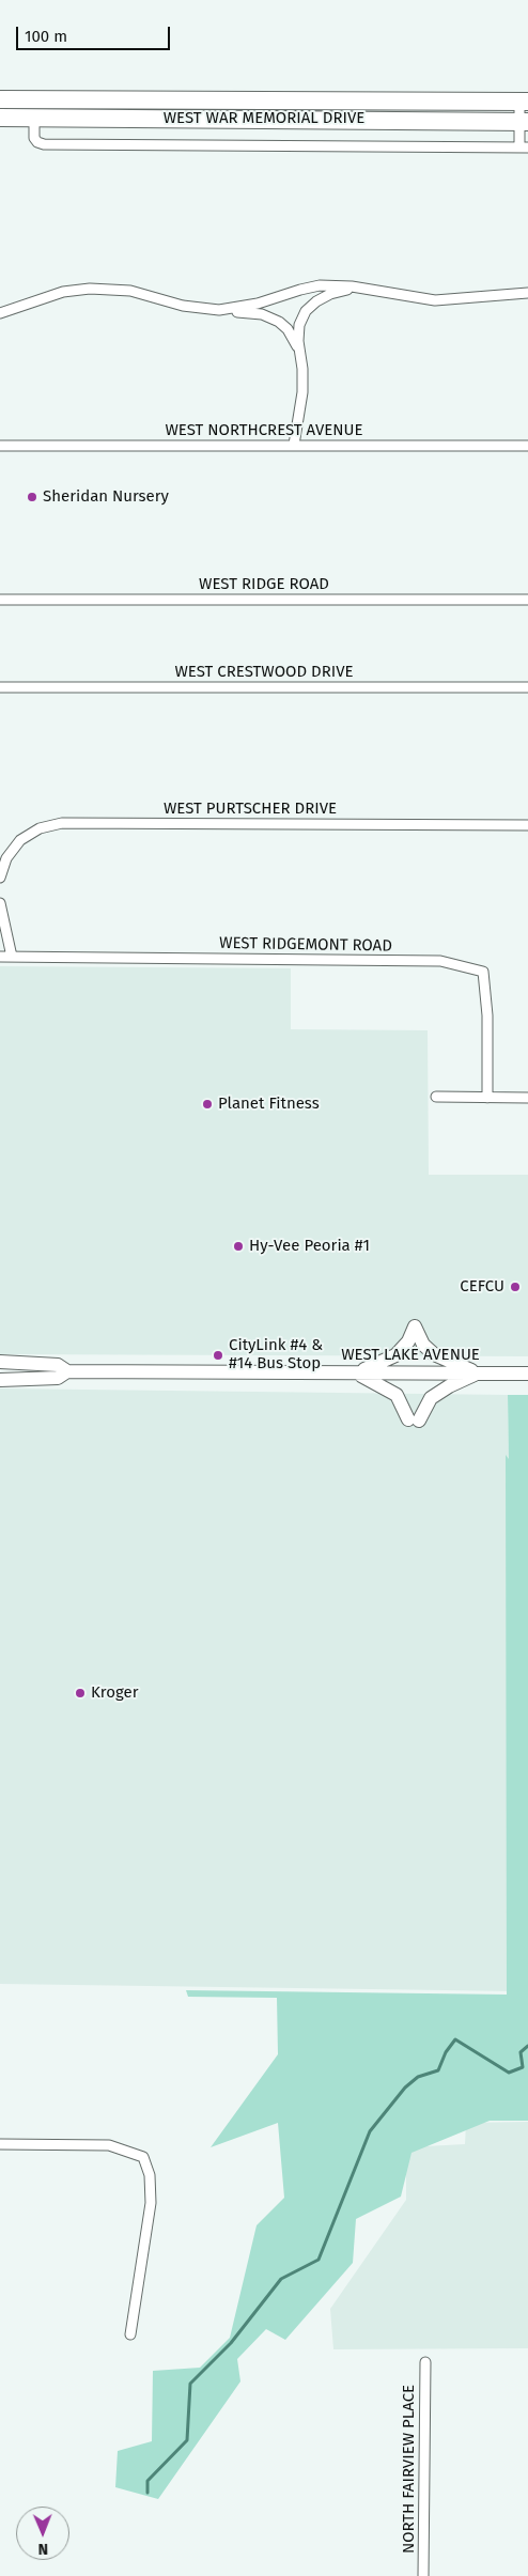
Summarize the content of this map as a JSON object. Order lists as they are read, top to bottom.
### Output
{
  "streets": {
    "highway": ["WEST WAR MEMORIAL DRIVE"],
    "main road": ["WEST LAKE AVENUE"],
    "street": [
      "WEST NORTHCREST AVENUE",
      "WEST RIDGE ROAD",
      "WEST CRESTWOOD DRIVE",
      "WEST PURTSCHER DRIVE",
      "WEST RIDGEMONT ROAD",
      "NORTH FAIRVIEW PLACE"
    ]
  },
  "places": [
    "Sheridan Nursery",
    "Planet Fitness",
    "Hy-Vee Peoria #1",
    "CEFCU",
    "CityLink #4 & #14 Bus Stop",
    "Kroger"
  ],
  "scale_bar": "100 m",
  "north": "bottom"
}
